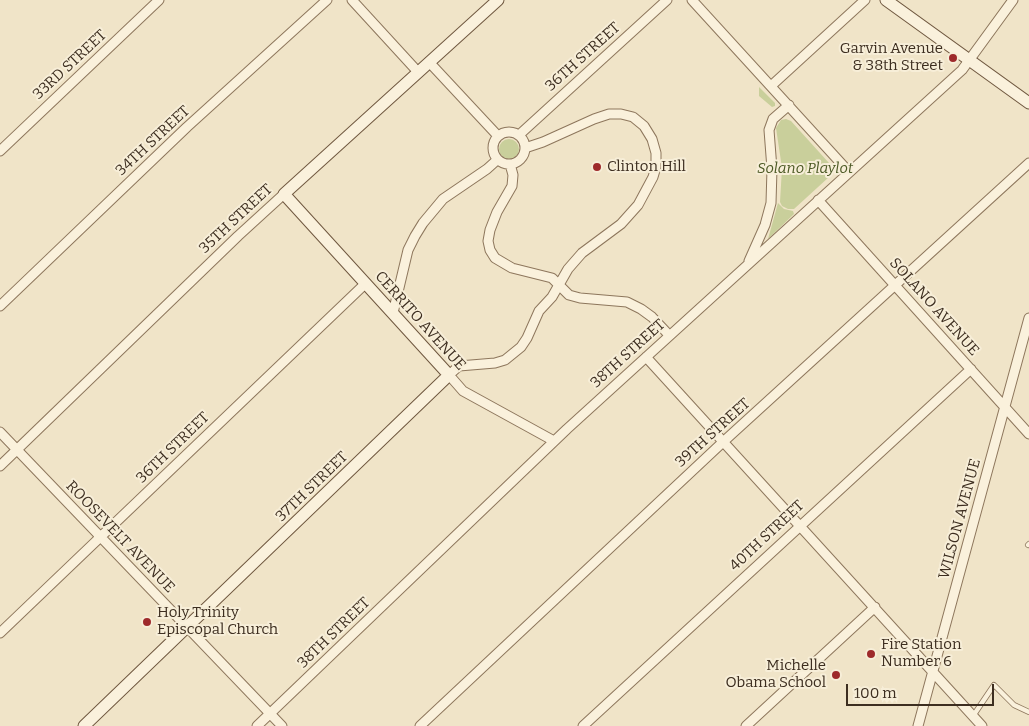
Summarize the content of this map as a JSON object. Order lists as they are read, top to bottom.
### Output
{
  "streets": {
    "street": [
      "36TH STREET",
      "33RD STREET",
      "34TH STREET",
      "35TH STREET",
      "SOLANO AVENUE",
      "CERRITO AVENUE",
      "38TH STREET",
      "39TH STREET",
      "37TH STREET",
      "WILSON AVENUE",
      "40TH STREET",
      "ROOSEVELT AVENUE"
    ]
  },
  "crossings": [
    ["36TH STREET", "CERRITO AVENUE"],
    ["36TH STREET", "37TH STREET"],
    ["36TH STREET", "ROOSEVELT AVENUE"],
    ["35TH STREET", "CERRITO AVENUE"],
    ["35TH STREET", "ROOSEVELT AVENUE"],
    ["SOLANO AVENUE", "38TH STREET"],
    ["SOLANO AVENUE", "39TH STREET"],
    ["SOLANO AVENUE", "WILSON AVENUE"],
    ["SOLANO AVENUE", "40TH STREET"],
    ["CERRITO AVENUE", "38TH STREET"],
    ["CERRITO AVENUE", "37TH STREET"],
    ["38TH STREET", "ROOSEVELT AVENUE"],
    ["37TH STREET", "ROOSEVELT AVENUE"]
  ],
  "parks": ["Solano Playlot"],
  "places": [
    "Garvin Avenue & 38th Street",
    "Clinton Hill",
    "Holy Trinity Episcopal Church",
    "Fire Station Number 6",
    "Michelle Obama School"
  ],
  "scale_bar": "100 m"
}
